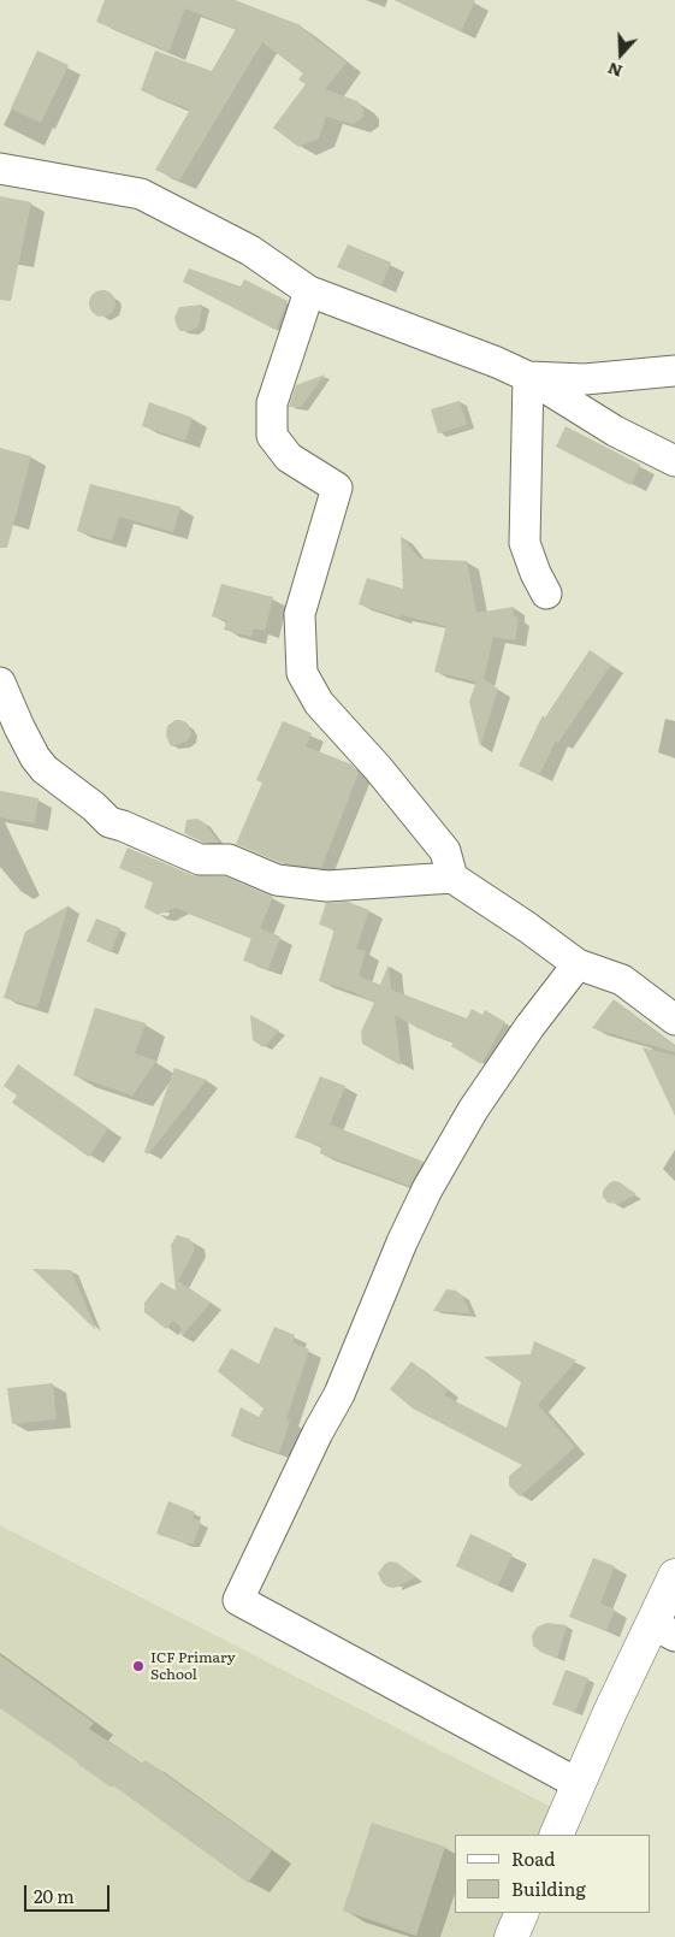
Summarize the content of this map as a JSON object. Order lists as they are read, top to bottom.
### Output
{
  "places": ["ICF Primary School"],
  "legend": ["Road", "Building"],
  "scale_bar": "20 m",
  "north": "bottom"
}
